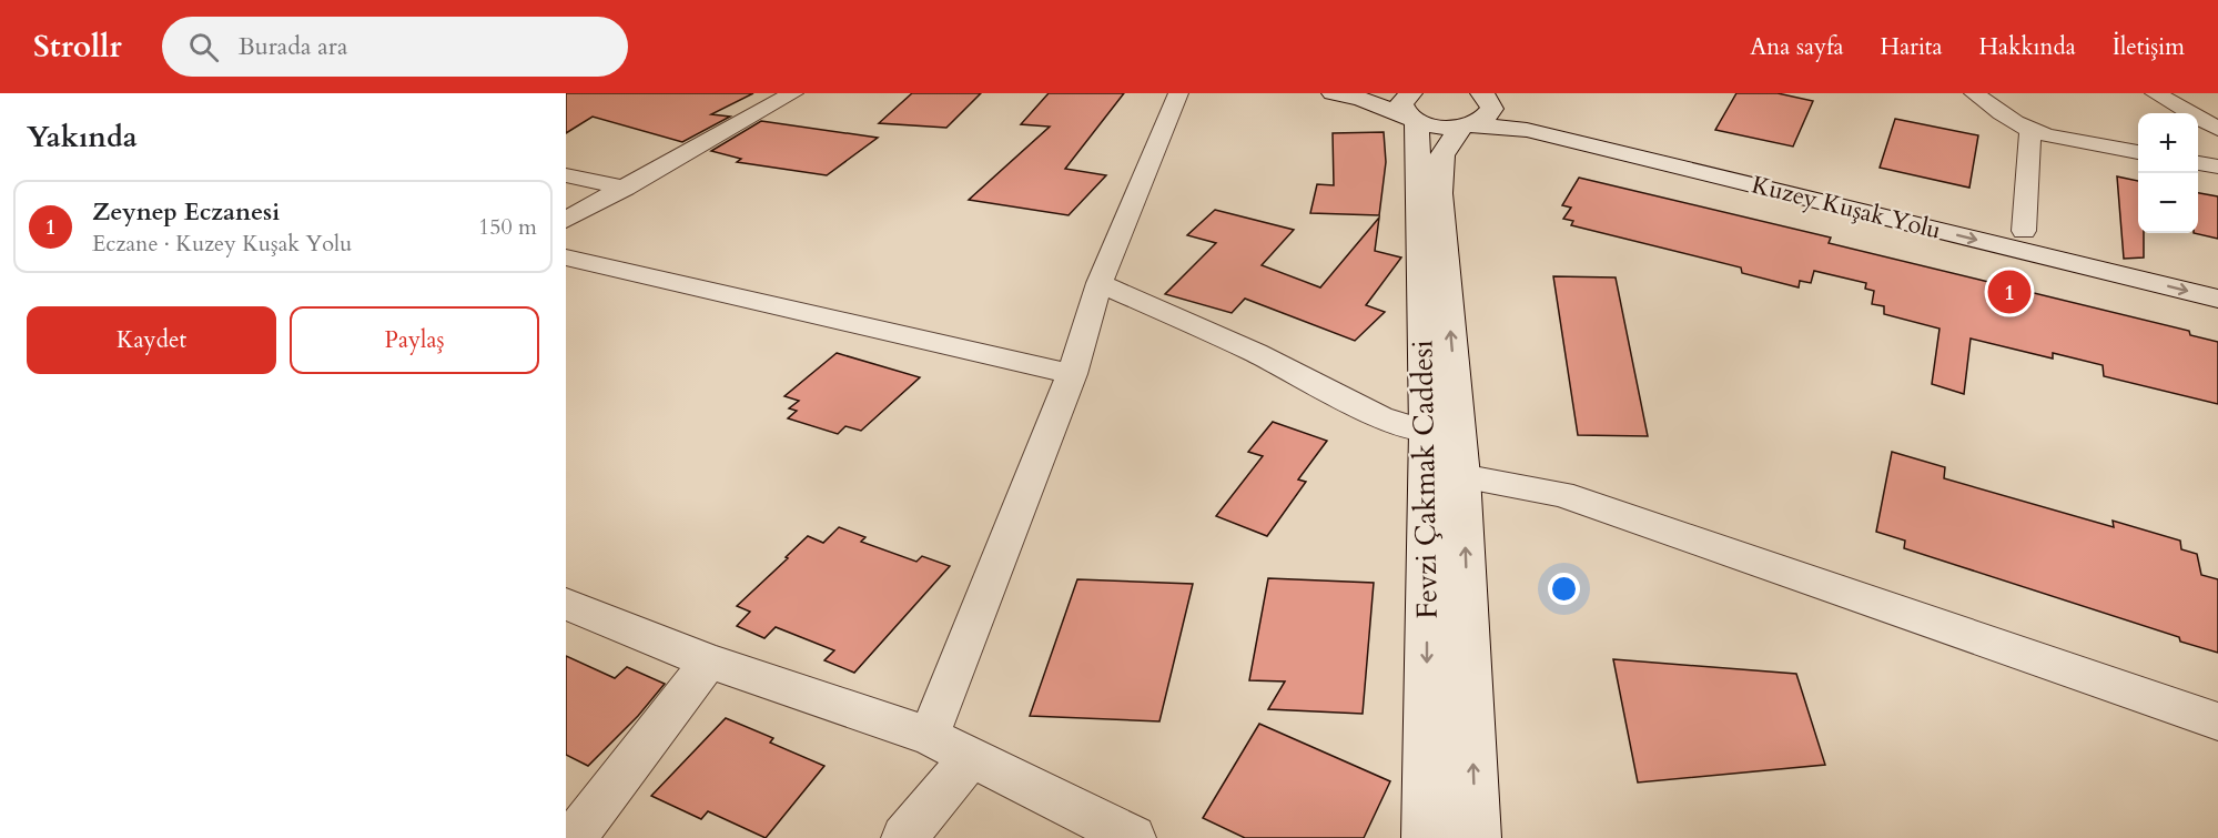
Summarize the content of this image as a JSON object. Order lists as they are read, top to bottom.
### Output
{
  "streets": {
    "main road": ["Kuzey Kuşak Yolu", "Fevzi Çakmak Caddesi"]
  },
  "crossings": [
    ["Kuzey Kuşak Yolu", "Fevzi Çakmak Caddesi"]
  ],
  "page": {
    "header": "Strollr",
    "search": "Burada ara",
    "nav": [
      "Ana sayfa",
      "Harita",
      "Hakkında",
      "İletişim"
    ],
    "heading": "Yakında",
    "map_buttons": ["+", "−"],
    "list": [
      {
        "mark": "1",
        "name": "Zeynep Eczanesi",
        "note": "Eczane · Kuzey Kuşak Yolu",
        "value": "150 m"
      }
    ],
    "pins": "1",
    "buttons": ["Kaydet", "Paylaş"]
  }
}
